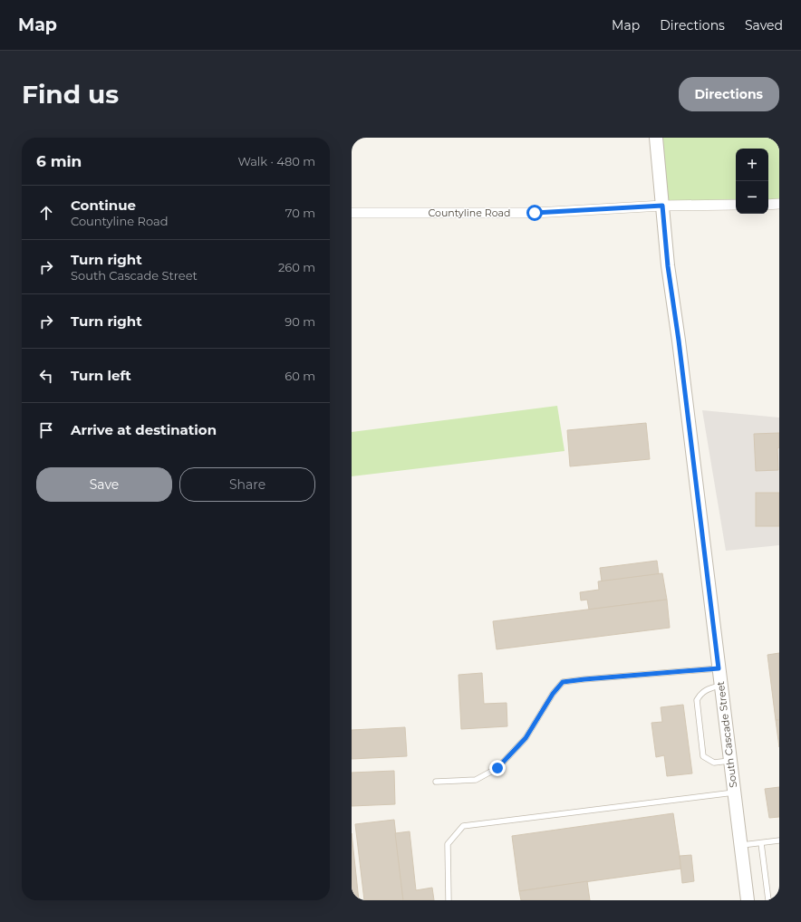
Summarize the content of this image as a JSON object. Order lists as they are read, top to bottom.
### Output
{
  "streets": {
    "street": ["Countyline Road", "South Cascade Street"]
  },
  "crossings": [
    ["Countyline Road", "South Cascade Street"]
  ],
  "page": {
    "header": "Map",
    "nav": ["Map", "Directions", "Saved"],
    "buttons": [
      "Directions",
      ["Save", "Share"]
    ],
    "title": "Find us",
    "heading": ["6 min", "Walk · 480 m"],
    "map_buttons": ["+", "−"],
    "list": [
      ["Continue", "Countyline Road", "70 m"],
      ["Turn right", "South Cascade Street", "260 m"],
      ["Turn right", "90 m"],
      ["Turn left", "60 m"],
      "Arrive at destination"
    ]
  }
}
